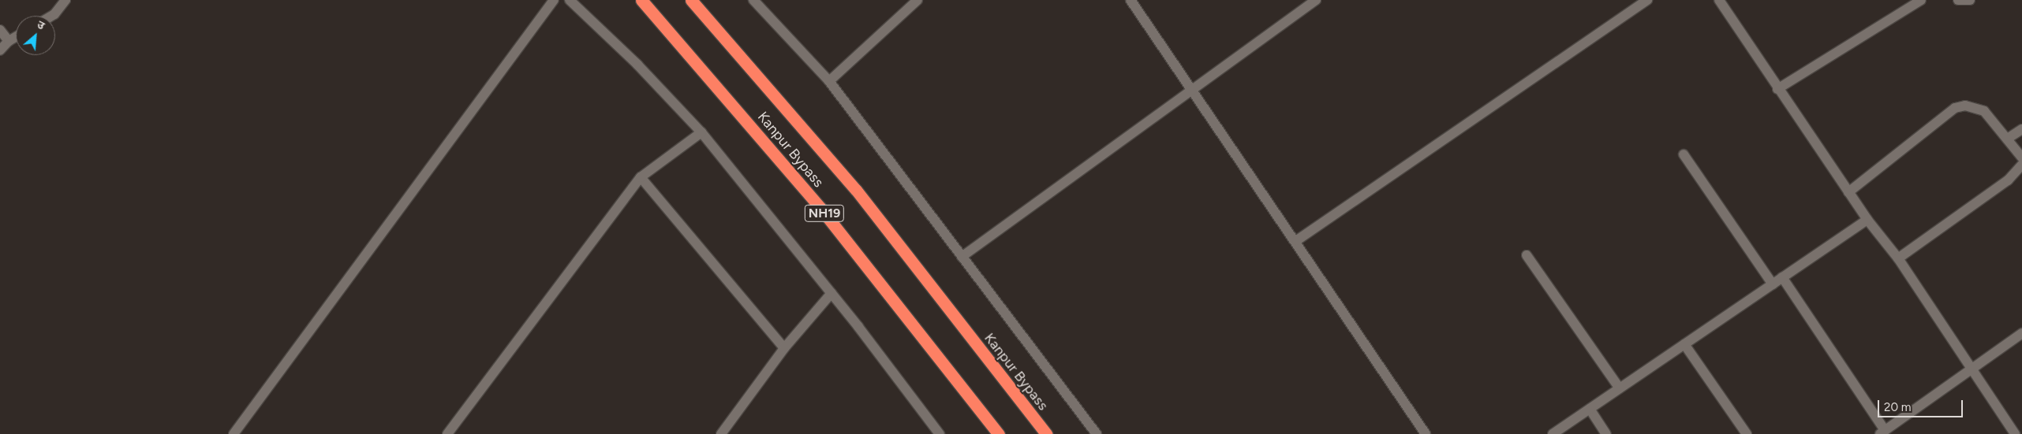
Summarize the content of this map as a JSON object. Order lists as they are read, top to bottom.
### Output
{
  "streets": {
    "highway": ["Kanpur Bypass", "NH19"]
  },
  "scale_bar": "20 m",
  "north": "top right"
}
